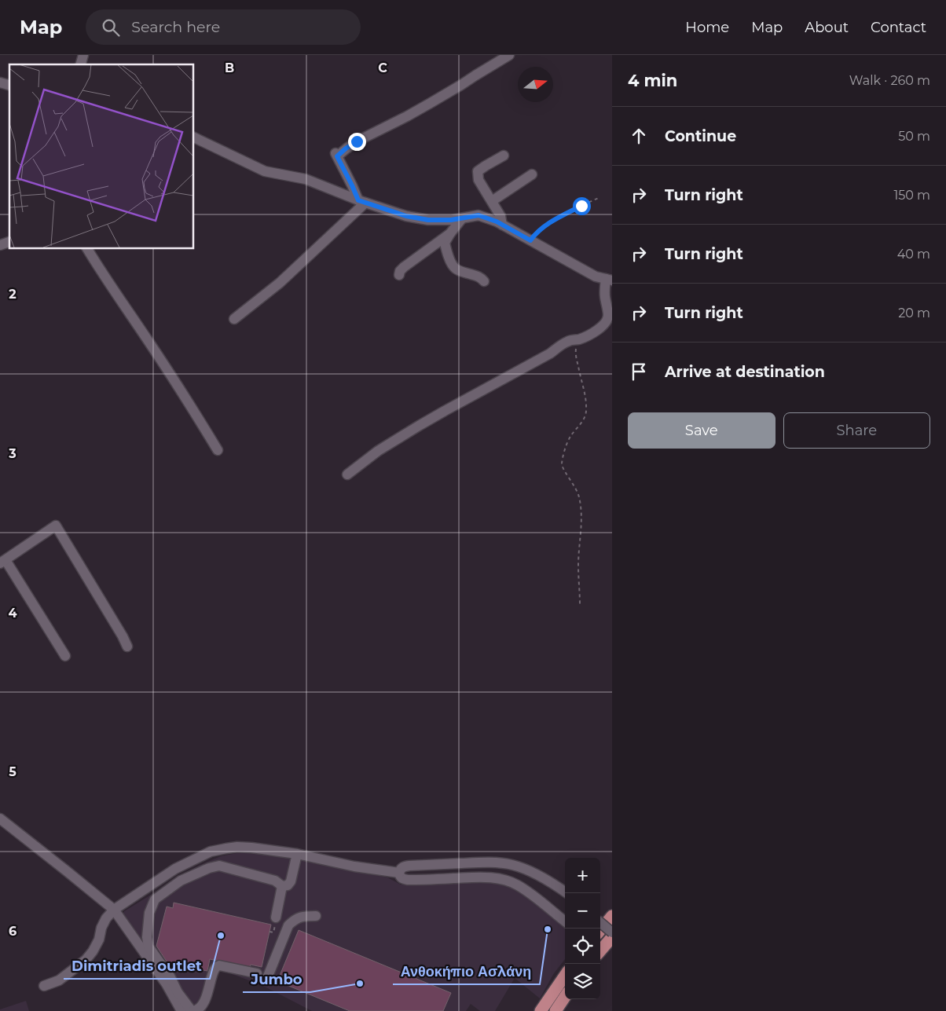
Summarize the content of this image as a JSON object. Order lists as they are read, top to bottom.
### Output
{
  "places": ["Ανθοκήπιο Ασλάνη", "Dimitriadis outlet", "Jumbo"],
  "north": "right",
  "page": {
    "header": "Map",
    "search": "Search here",
    "nav": [
      "Home",
      "Map",
      "About",
      "Contact"
    ],
    "heading": ["4 min", "Walk · 260 m"],
    "list": [
      ["Continue", "50 m"],
      ["Turn right", "150 m"],
      ["Turn right", "40 m"],
      ["Turn right", "20 m"],
      "Arrive at destination"
    ],
    "buttons": ["Save", "Share"],
    "map_buttons": ["+", "−"]
  },
  "grid": {
    "columns": ["B", "C"],
    "rows": [
      "2",
      "3",
      "4",
      "5",
      "6"
    ]
  }
}
